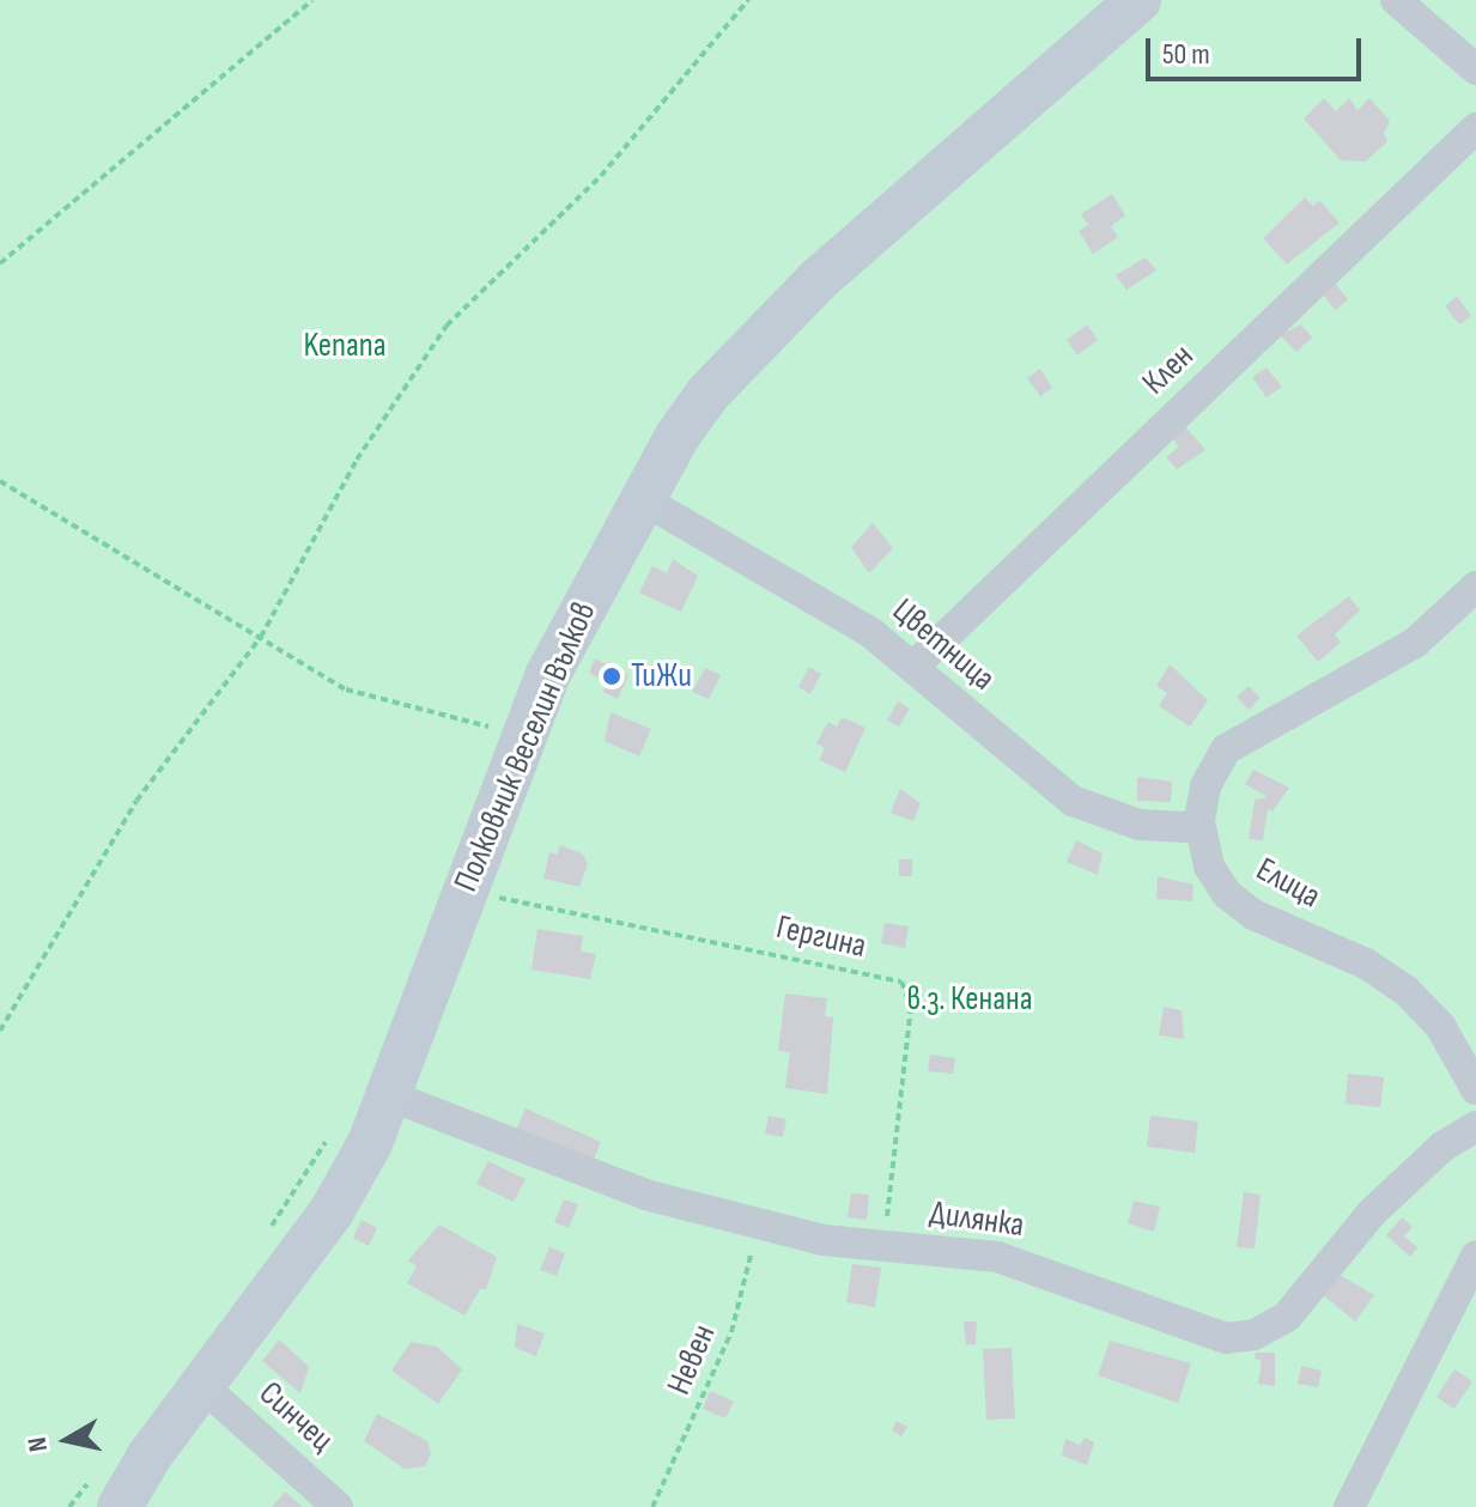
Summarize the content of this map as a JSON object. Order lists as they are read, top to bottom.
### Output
{
  "streets": {
    "main road": ["Полковник Веселин Вълков"],
    "street": [
      "Клен",
      "Цветница",
      "Елица",
      "Дилянка",
      "Синчец"
    ],
    "path": ["Гергина", "Невен"]
  },
  "crossings": [
    ["Клен", "Цветница"],
    ["Цветница", "Полковник Веселин Вълков"],
    ["Цветница", "Елица"],
    ["Полковник Веселин Вълков", "Гергина"],
    ["Полковник Веселин Вълков", "Дилянка"],
    ["Полковник Веселин Вълков", "Синчец"],
    ["Гергина", "Дилянка"],
    ["Дилянка", "Невен"]
  ],
  "parks": ["Kenana", "в.з. Кенана"],
  "places": ["ТиЖи"],
  "scale_bar": "50 m",
  "north": "left"
}
